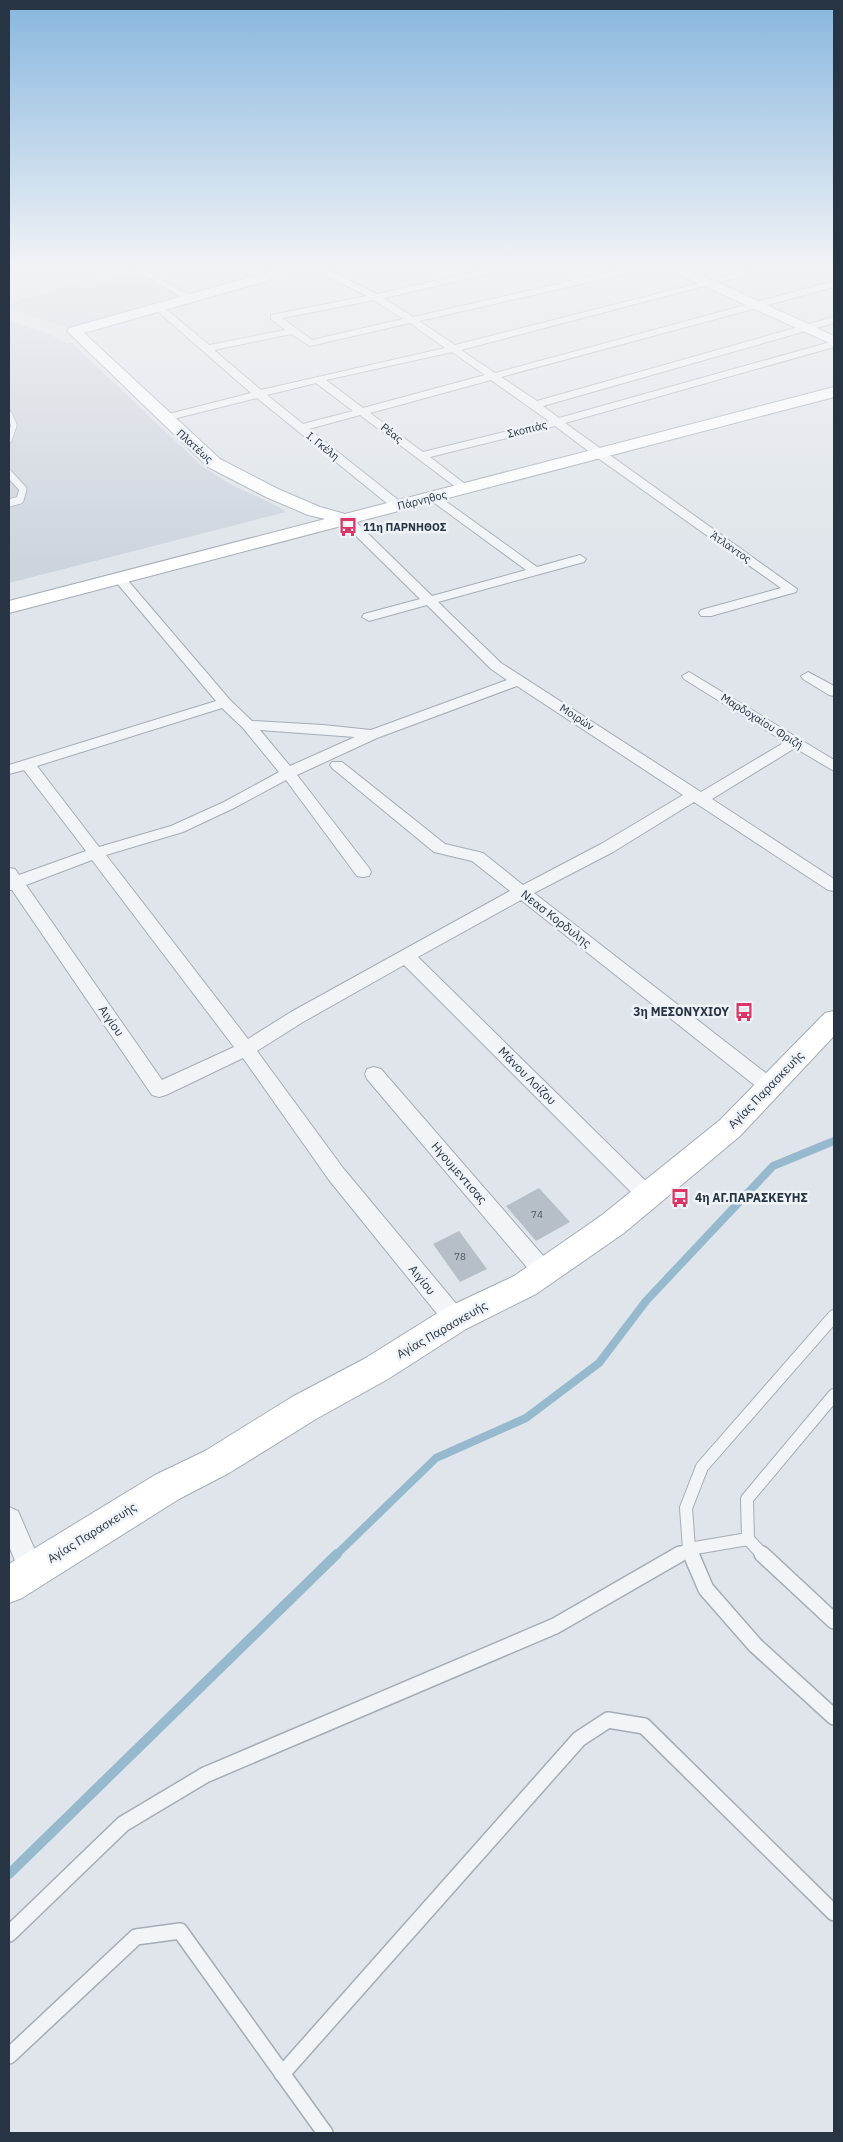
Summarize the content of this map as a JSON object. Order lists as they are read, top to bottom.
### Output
{
  "streets": {
    "street": [
      "Σκοπιάς",
      "Ρέας",
      "Πλατέως",
      "Ι. Γκέλη",
      "Πάρνηθος",
      "Άτλαντος",
      "Μοιρών",
      "Μαρδοχαίου Φριζή",
      "Νεασ Κορδυλης",
      "Αιγίου",
      "Μάνου Λοίζου",
      "Αγίας Παρασκευής",
      "Ηγουμεντισας"
    ]
  },
  "crossings": [
    ["Σκοπιάς", "Ρέας"],
    ["Ρέας", "Πάρνηθος"],
    ["Πλατέως", "Πάρνηθος"],
    ["Πλατέως", "Μοιρών"],
    ["Ι. Γκέλη", "Πάρνηθος"],
    ["Πάρνηθος", "Άτλαντος"],
    ["Πάρνηθος", "Μοιρών"],
    ["Νεασ Κορδυλης", "Αγίας Παρασκευής"],
    ["Αιγίου", "Αγίας Παρασκευής"],
    ["Μάνου Λοίζου", "Αγίας Παρασκευής"],
    ["Αγίας Παρασκευής", "Ηγουμεντισας"]
  ],
  "places": {
    "bus stop": ["11η ΠΑΡΝΗΘΟΣ", "3η ΜΕΣΟΝΥΧΙΟΥ", "4η ΑΓ.ΠΑΡΑΣΚΕΥΗΣ"]
  },
  "house_numbers": ["74", "78"]
}
